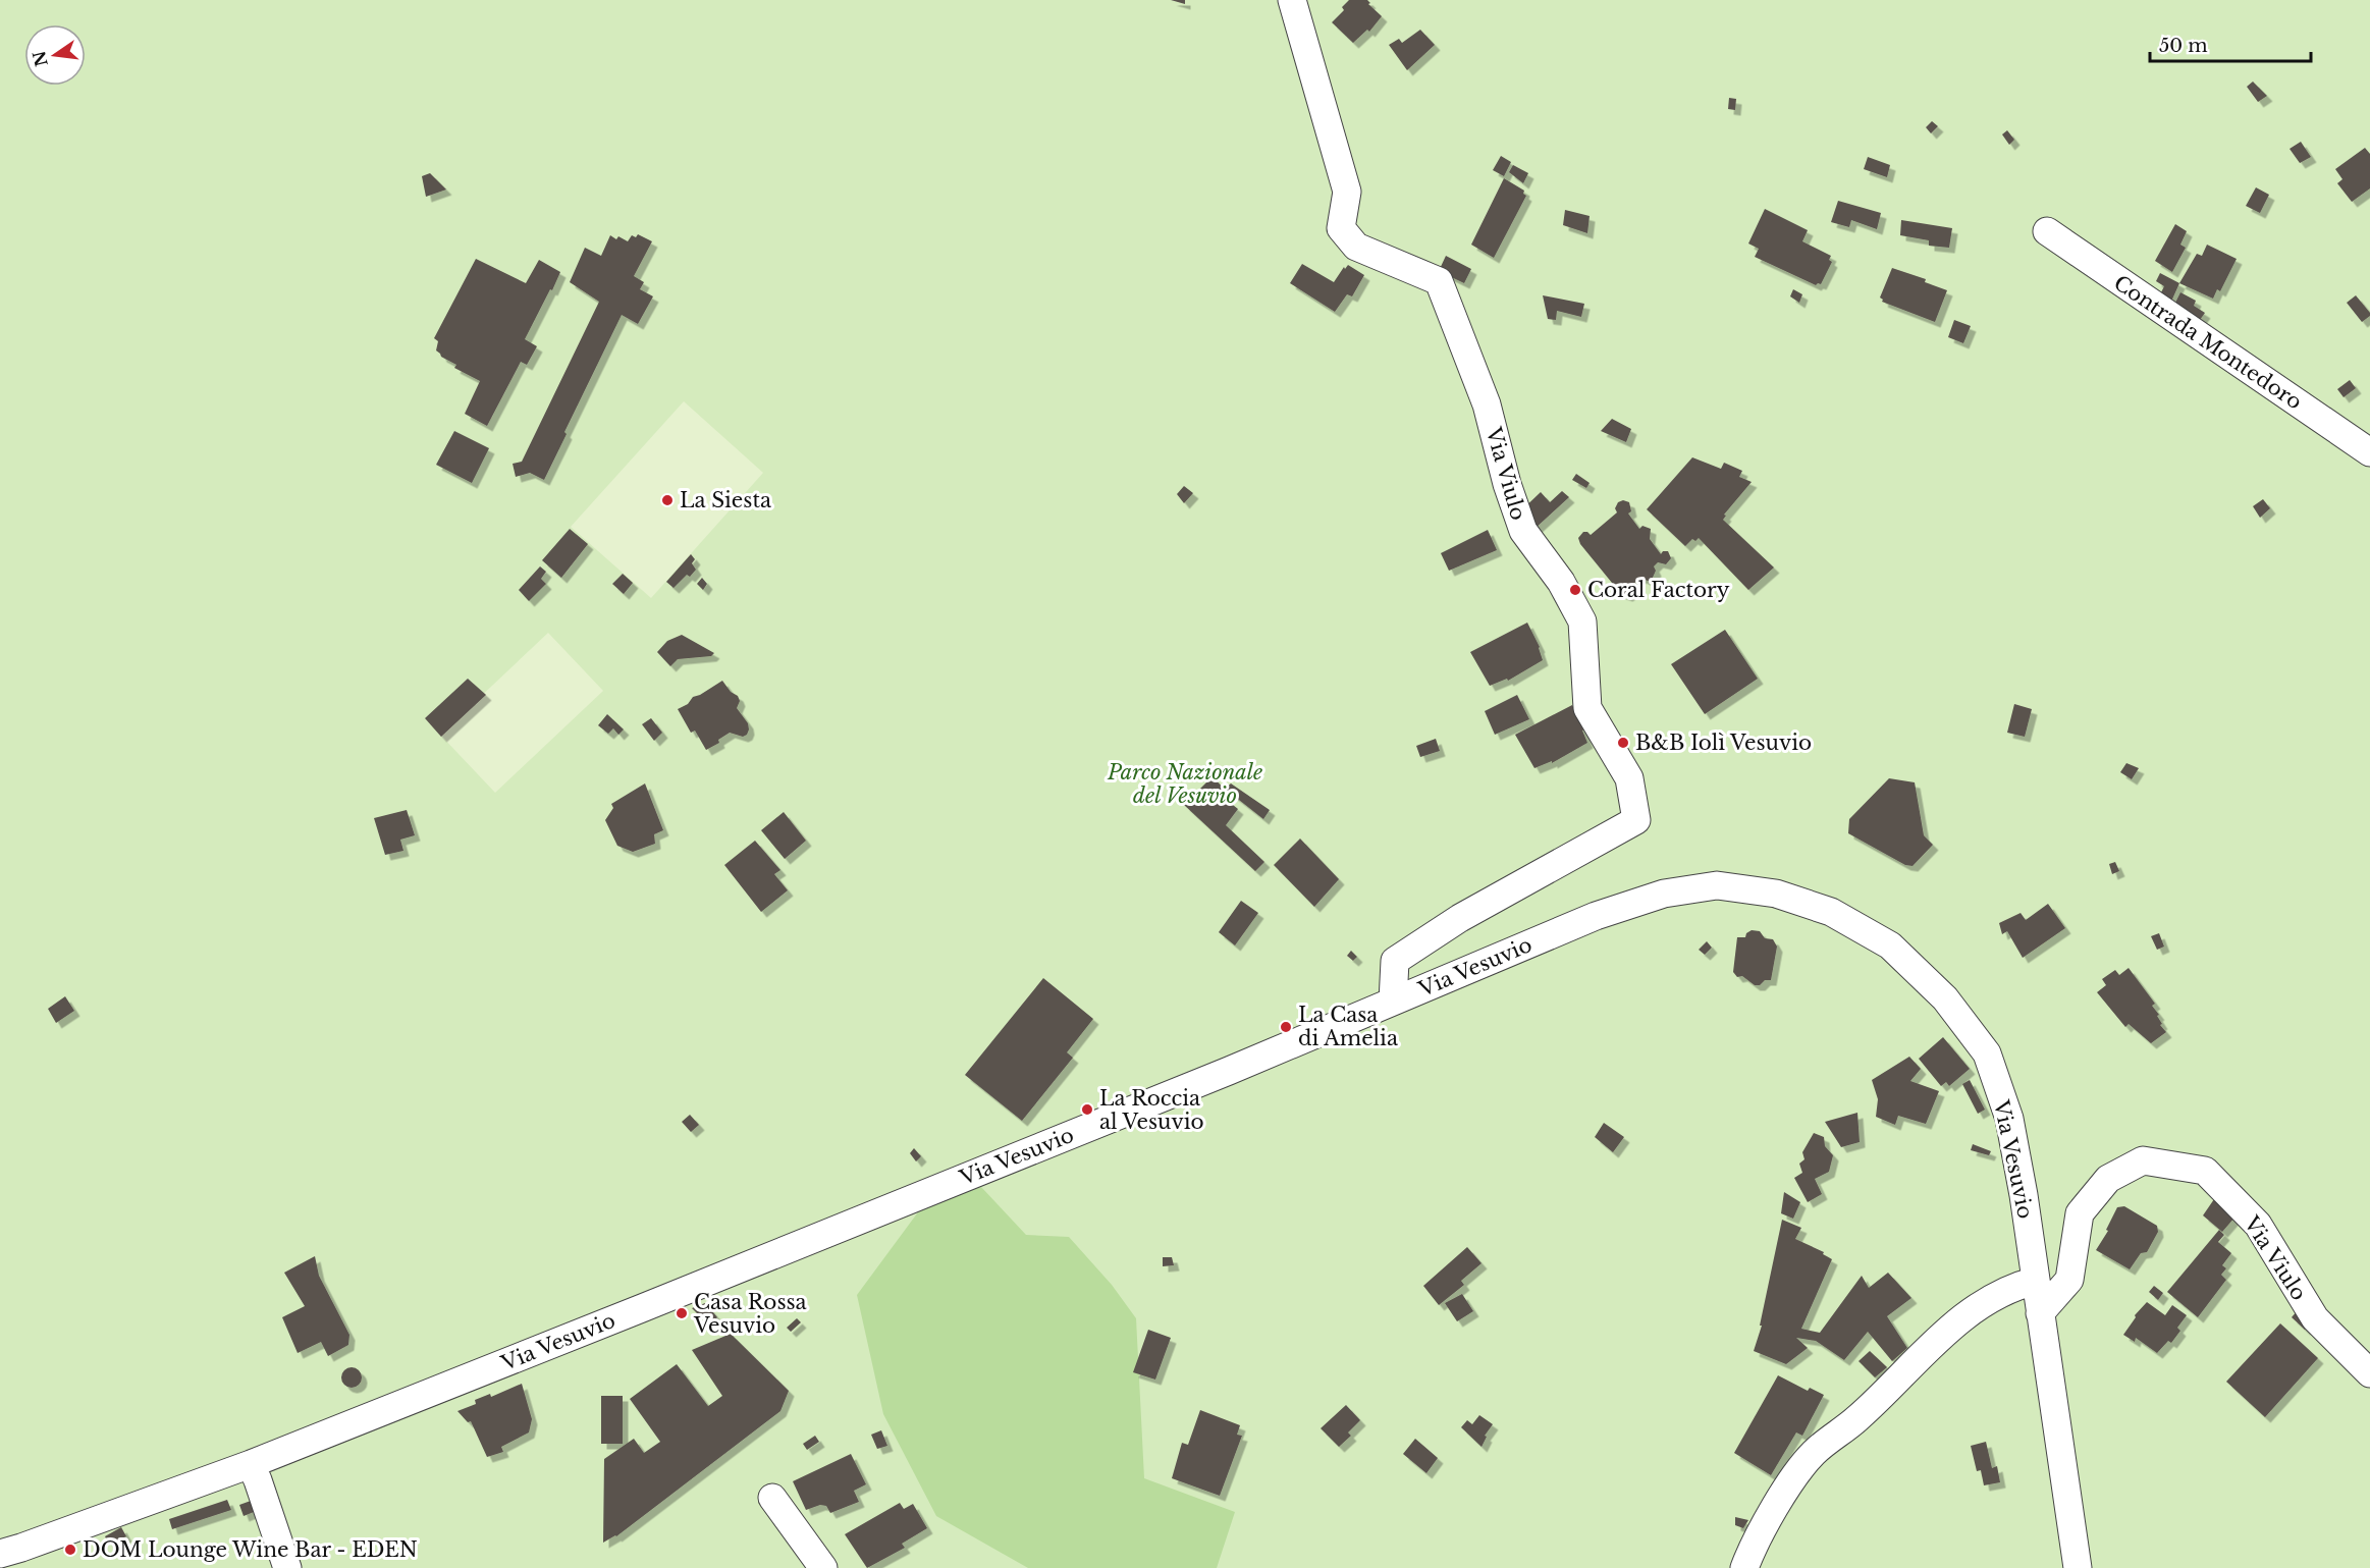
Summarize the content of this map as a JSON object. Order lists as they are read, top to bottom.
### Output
{
  "streets": {
    "street": ["Contrada Montedoro", "Via Viulo", "Via Vesuvio"]
  },
  "crossings": [
    ["Via Viulo", "Via Vesuvio"]
  ],
  "parks": ["Parco Nazionale del Vesuvio"],
  "places": [
    "La Siesta",
    "Coral Factory",
    "B&B Iolì Vesuvio",
    "La Casa di Amelia",
    "La Roccia al Vesuvio",
    "Casa Rossa Vesuvio",
    "DOM Lounge Wine Bar - EDEN"
  ],
  "scale_bar": "50 m",
  "north": "left"
}
